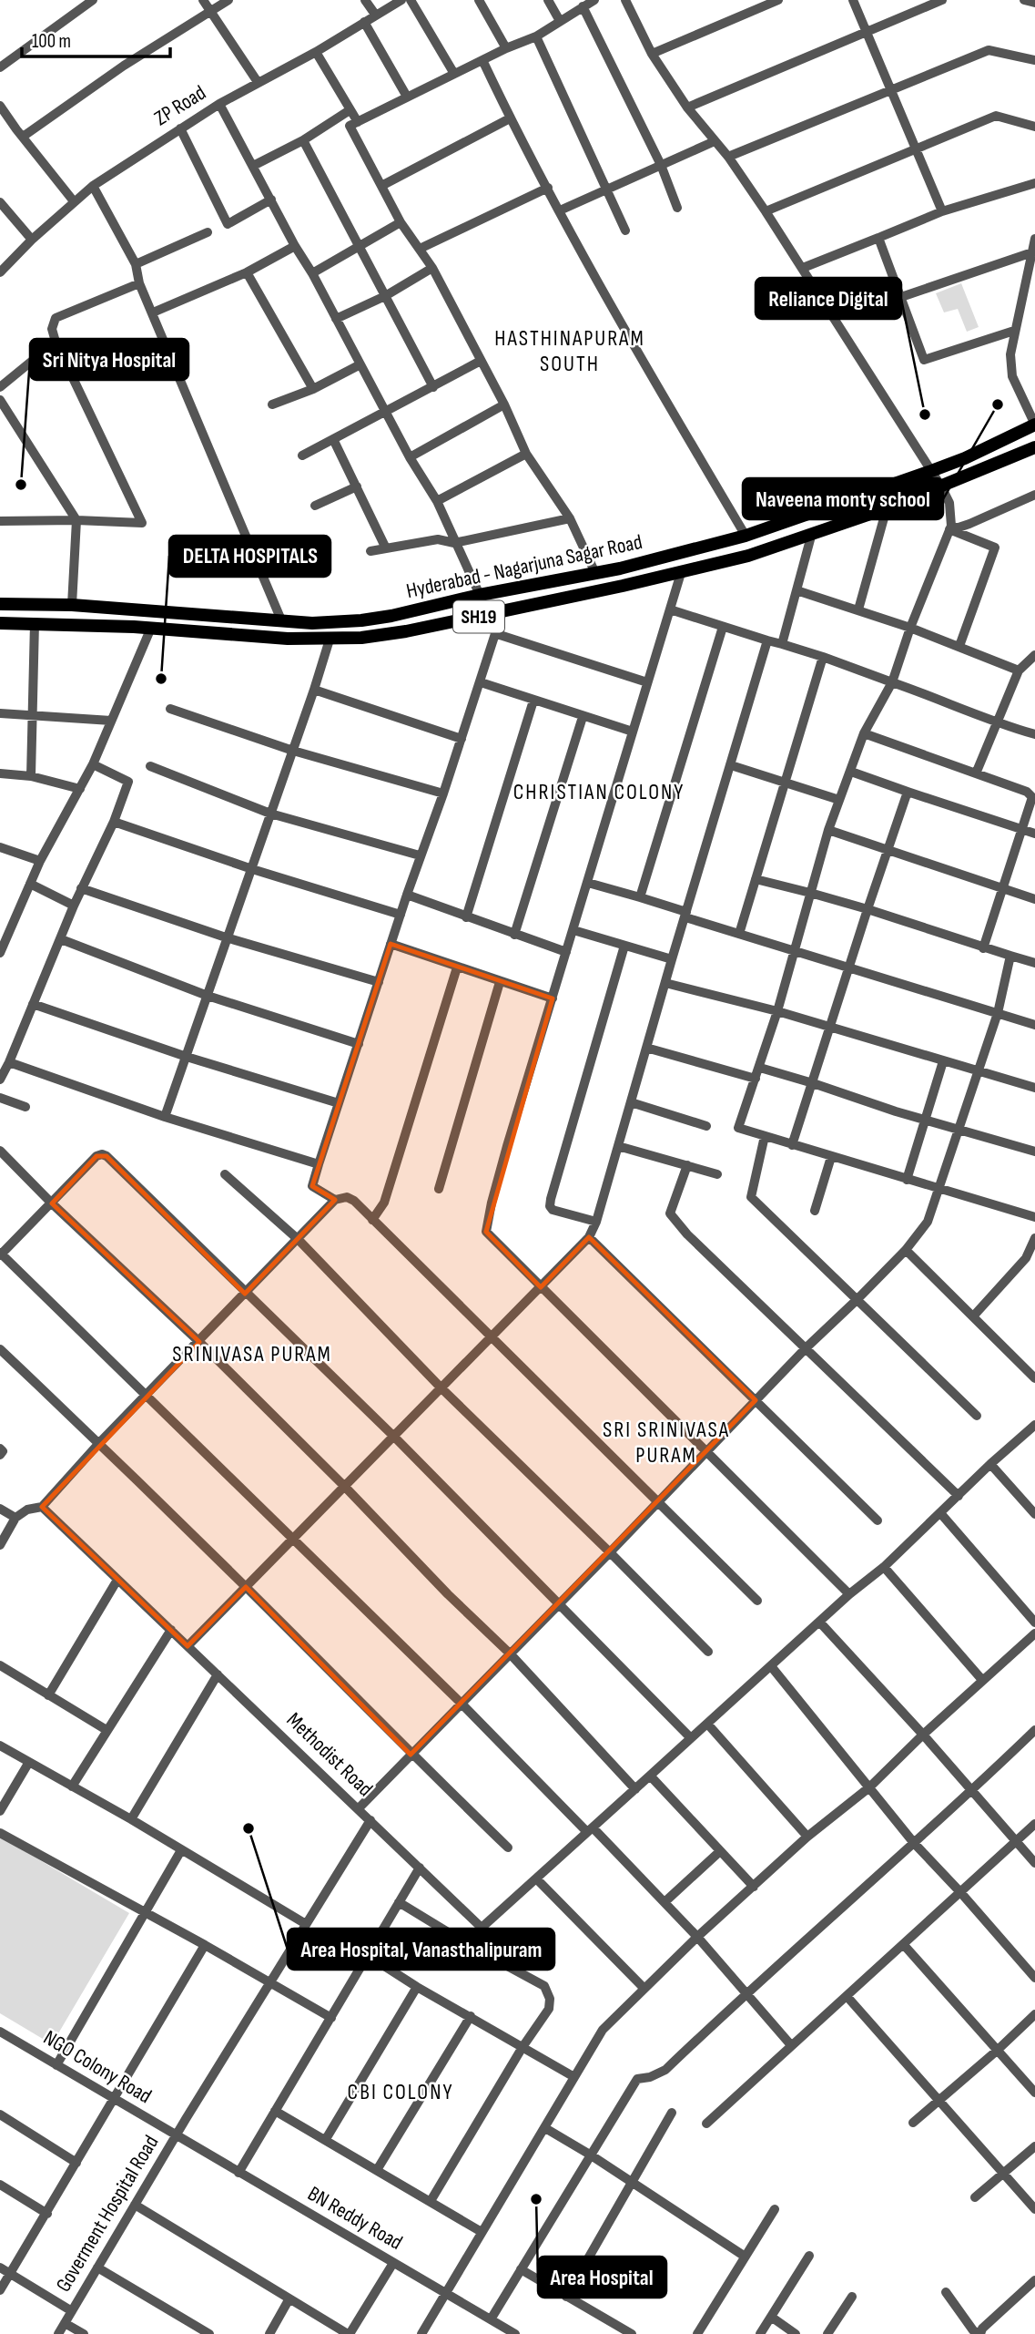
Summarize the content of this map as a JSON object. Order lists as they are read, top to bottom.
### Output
{
  "streets": {
    "main road": ["Hyderabad - Nagarjuna Sagar Road", "SH19"],
    "street": [
      "ZP Road",
      "Methodist Road",
      "NGO Colony Road",
      "Goverment Hospital Road",
      "BN Reddy Road"
    ]
  },
  "crossings": [
    ["Methodist Road", "Goverment Hospital Road"],
    ["NGO Colony Road", "Goverment Hospital Road"],
    ["NGO Colony Road", "BN Reddy Road"],
    ["Goverment Hospital Road", "BN Reddy Road"]
  ],
  "districts": [
    "HASTHINAPURAM SOUTH",
    "CHRISTIAN COLONY",
    "SRINIVASA PURAM",
    "SRI SRINIVASA PURAM",
    "CBI COLONY"
  ],
  "places": [
    "Naveena monty school",
    "Reliance Digital",
    "Sri Nitya Hospital",
    "DELTA HOSPITALS",
    "Area Hospital, Vanasthalipuram",
    "Area Hospital"
  ],
  "scale_bar": "100 m"
}
